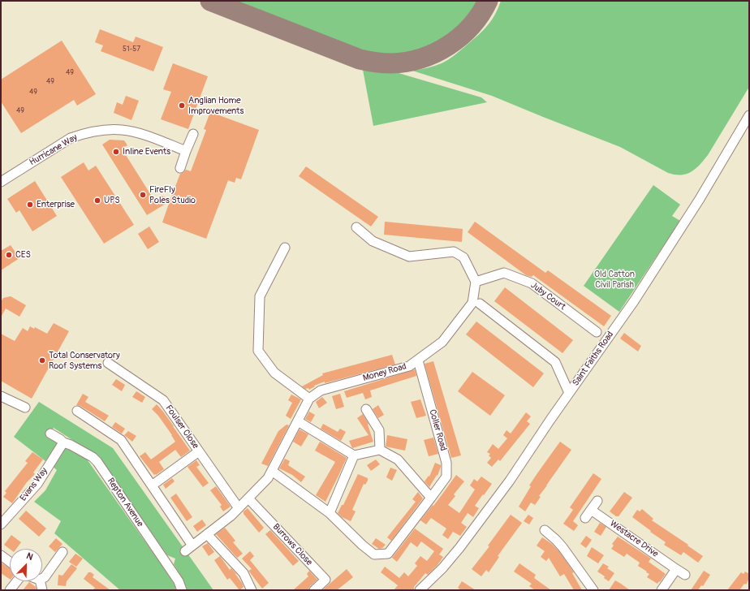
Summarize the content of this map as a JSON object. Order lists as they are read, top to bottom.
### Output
{
  "streets": {
    "street": [
      "Hurricane Way",
      "Juby Court",
      "Saint Faiths Road",
      "Money Road",
      "Foulser Close",
      "Coller Road",
      "Evans Way",
      "Repton Avenue",
      "Westacre Drive",
      "Burrows Close"
    ]
  },
  "crossings": [
    ["Juby Court", "Money Road"],
    ["Money Road", "Coller Road"],
    ["Evans Way", "Repton Avenue"]
  ],
  "parks": ["Old Catton Civil Parish"],
  "places": [
    "Anglian Home Improvements",
    "Inline Events",
    "FireFly Poles Studio",
    "UPS",
    "Enterprise",
    "CES",
    "Total Conservatory Roof Systems"
  ],
  "house_numbers": [
    "51-57",
    "49",
    "49",
    "49",
    "49"
  ],
  "north": "top right"
}
